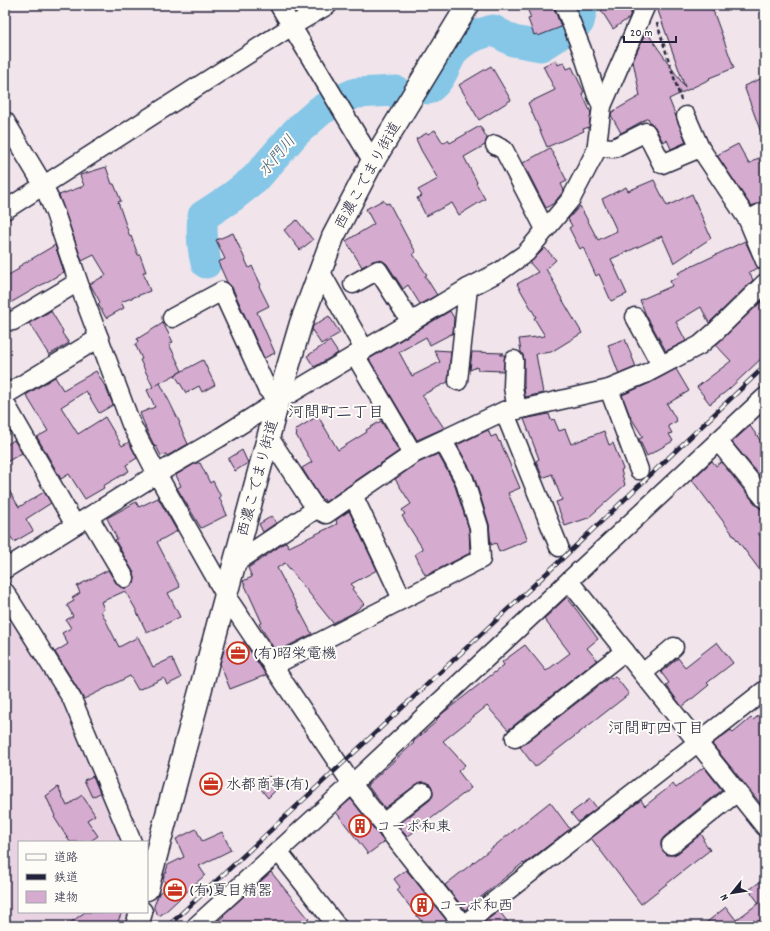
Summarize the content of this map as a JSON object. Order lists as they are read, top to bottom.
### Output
{
  "streets": {
    "street": ["西濃こでまり街道"]
  },
  "districts": ["河間町二丁目", "河間町四丁目"],
  "water": ["水門川"],
  "places": {
    "office": ["(有)昭栄電機", "水都商事(有)", "(有)夏目精器"],
    "building": ["コーポ和東", "コーポ和西"]
  },
  "legend": ["道路", "鉄道", "建物"],
  "scale_bar": "20 m",
  "north": "bottom left"
}
